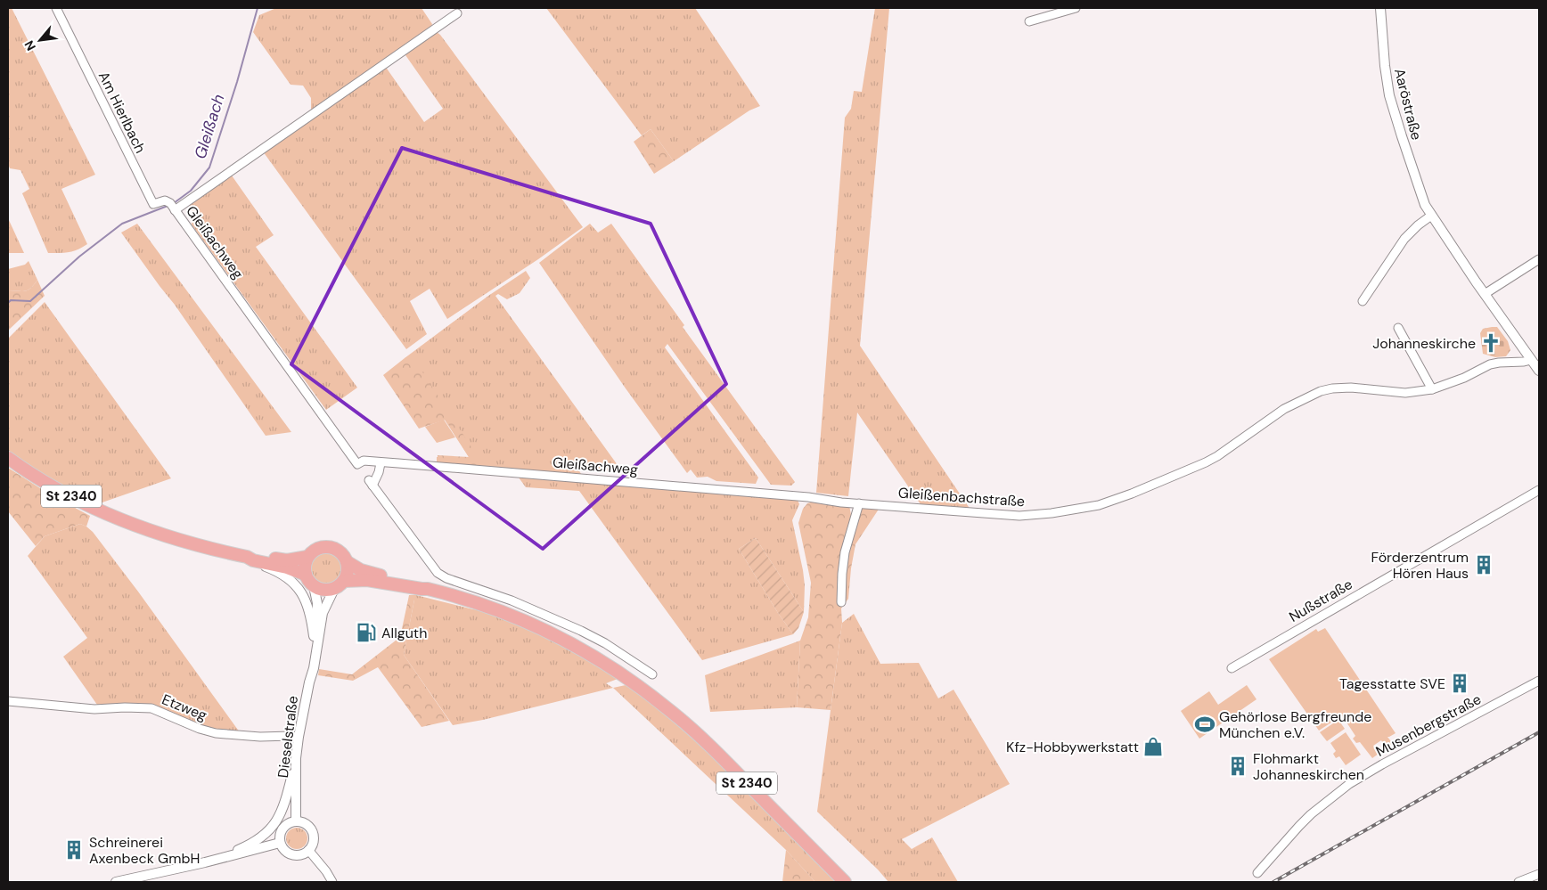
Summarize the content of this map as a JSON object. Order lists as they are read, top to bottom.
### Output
{
  "streets": {
    "main road": ["St 2340"],
    "street": [
      "Aaröstraße",
      "Am Hierlbach",
      "Gleißachweg",
      "Gleißenbachstraße",
      "Nußstraße",
      "Etzweg",
      "Musenbergstraße",
      "Dieselstraße"
    ]
  },
  "crossings": [
    ["Aaröstraße", "Gleißenbachstraße"],
    ["Am Hierlbach", "Gleißachweg"],
    ["Gleißachweg", "Gleißenbachstraße"],
    ["St 2340", "Dieselstraße"],
    ["Etzweg", "Dieselstraße"]
  ],
  "water": ["Gleißach"],
  "places": {
    "church": ["Johanneskirche"],
    "building": [
      "Förderzentrum Hören Haus",
      "Tagesstatte SVE",
      "Flohmarkt Johanneskirchen",
      "Schreinerei Axenbeck GmbH"
    ],
    "fuel station": ["Allguth"],
    "sports": ["Gehörlose Bergfreunde München e.V."],
    "shop": ["Kfz-Hobbywerkstatt"]
  },
  "north": "bottom left"
}
